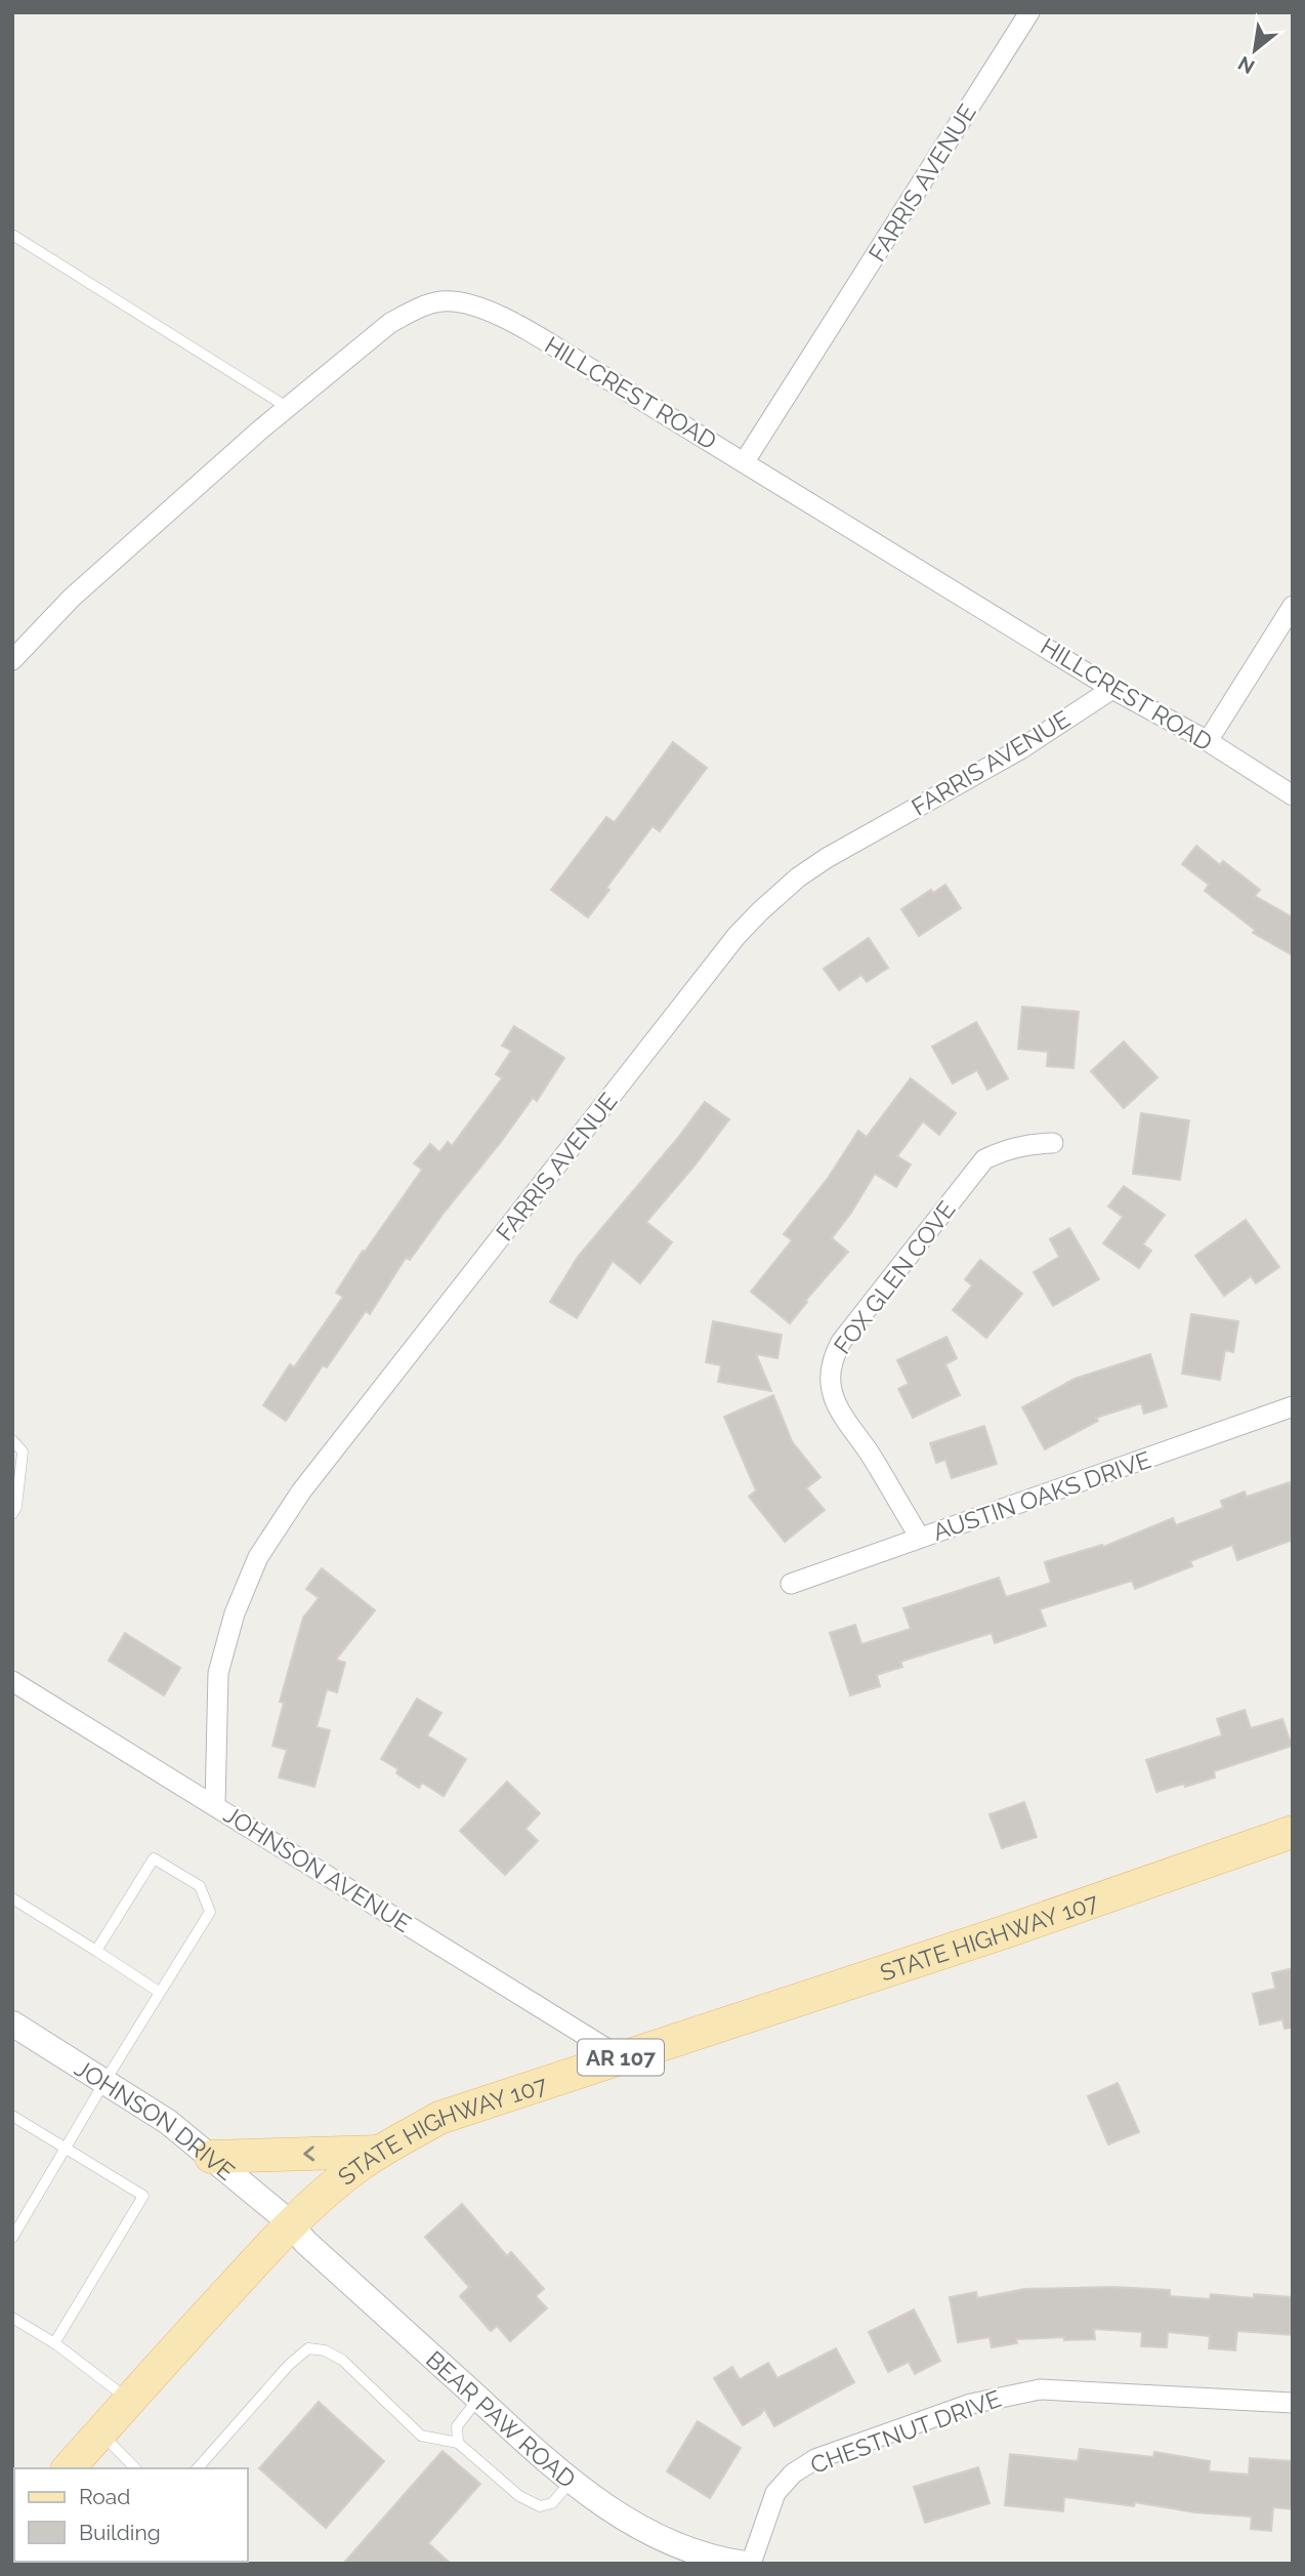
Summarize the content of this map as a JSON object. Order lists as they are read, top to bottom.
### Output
{
  "streets": {
    "main road": ["STATE HIGHWAY 107", "AR 107"],
    "street": [
      "FARRIS AVENUE",
      "HILLCREST ROAD",
      "FOX GLEN COVE",
      "AUSTIN OAKS DRIVE",
      "JOHNSON AVENUE",
      "JOHNSON DRIVE",
      "BEAR PAW ROAD",
      "CHESTNUT DRIVE"
    ]
  },
  "crossings": [
    ["FARRIS AVENUE", "HILLCREST ROAD"],
    ["FARRIS AVENUE", "JOHNSON AVENUE"],
    ["FOX GLEN COVE", "AUSTIN OAKS DRIVE"],
    ["JOHNSON AVENUE", "STATE HIGHWAY 107"],
    ["STATE HIGHWAY 107", "JOHNSON DRIVE"],
    ["STATE HIGHWAY 107", "BEAR PAW ROAD"],
    ["JOHNSON DRIVE", "BEAR PAW ROAD"]
  ],
  "legend": ["Road", "Building"],
  "north": "bottom left"
}
